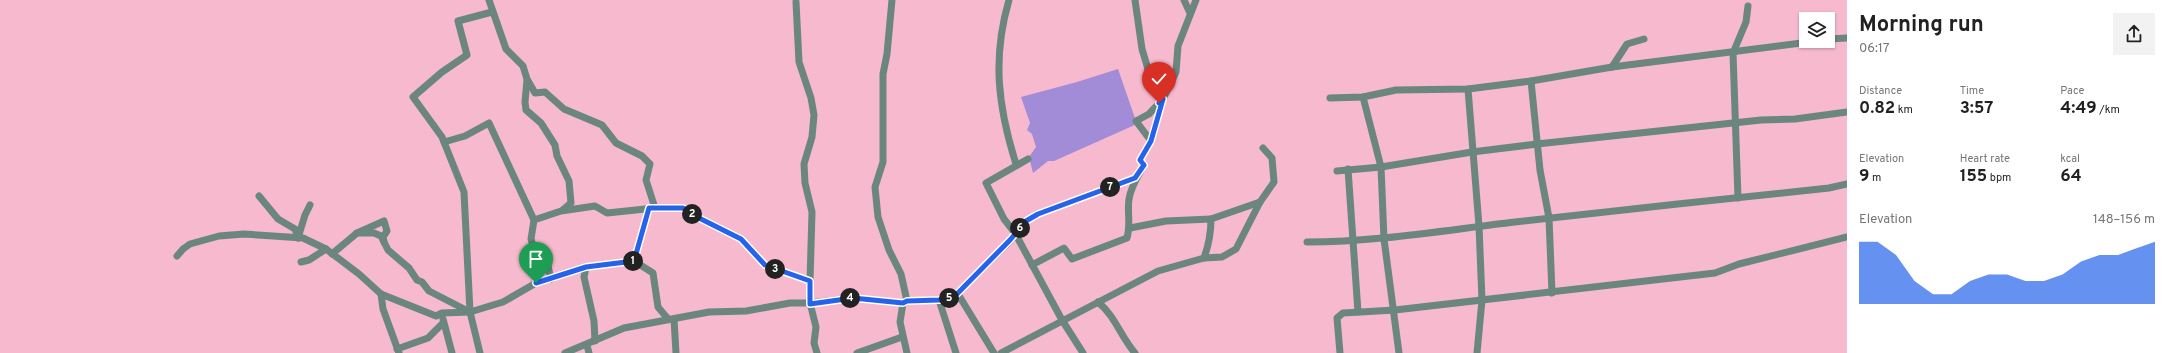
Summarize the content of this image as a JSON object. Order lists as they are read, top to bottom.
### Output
{
  "page": {
    "heading": ["Morning run", "06:17"],
    "stats": [
      ["Distance", "0.82 km"],
      ["Time", "3:57"],
      ["Pace", "4:49 /km"],
      ["Elevation", "9 m"],
      ["Heart rate", "155 bpm"],
      ["kcal", "64"]
    ],
    "pins": [
      "7",
      "2",
      "6",
      "1",
      "3",
      "4",
      "5"
    ],
    "chart": ["Elevation", "148–156 m"]
  }
}
